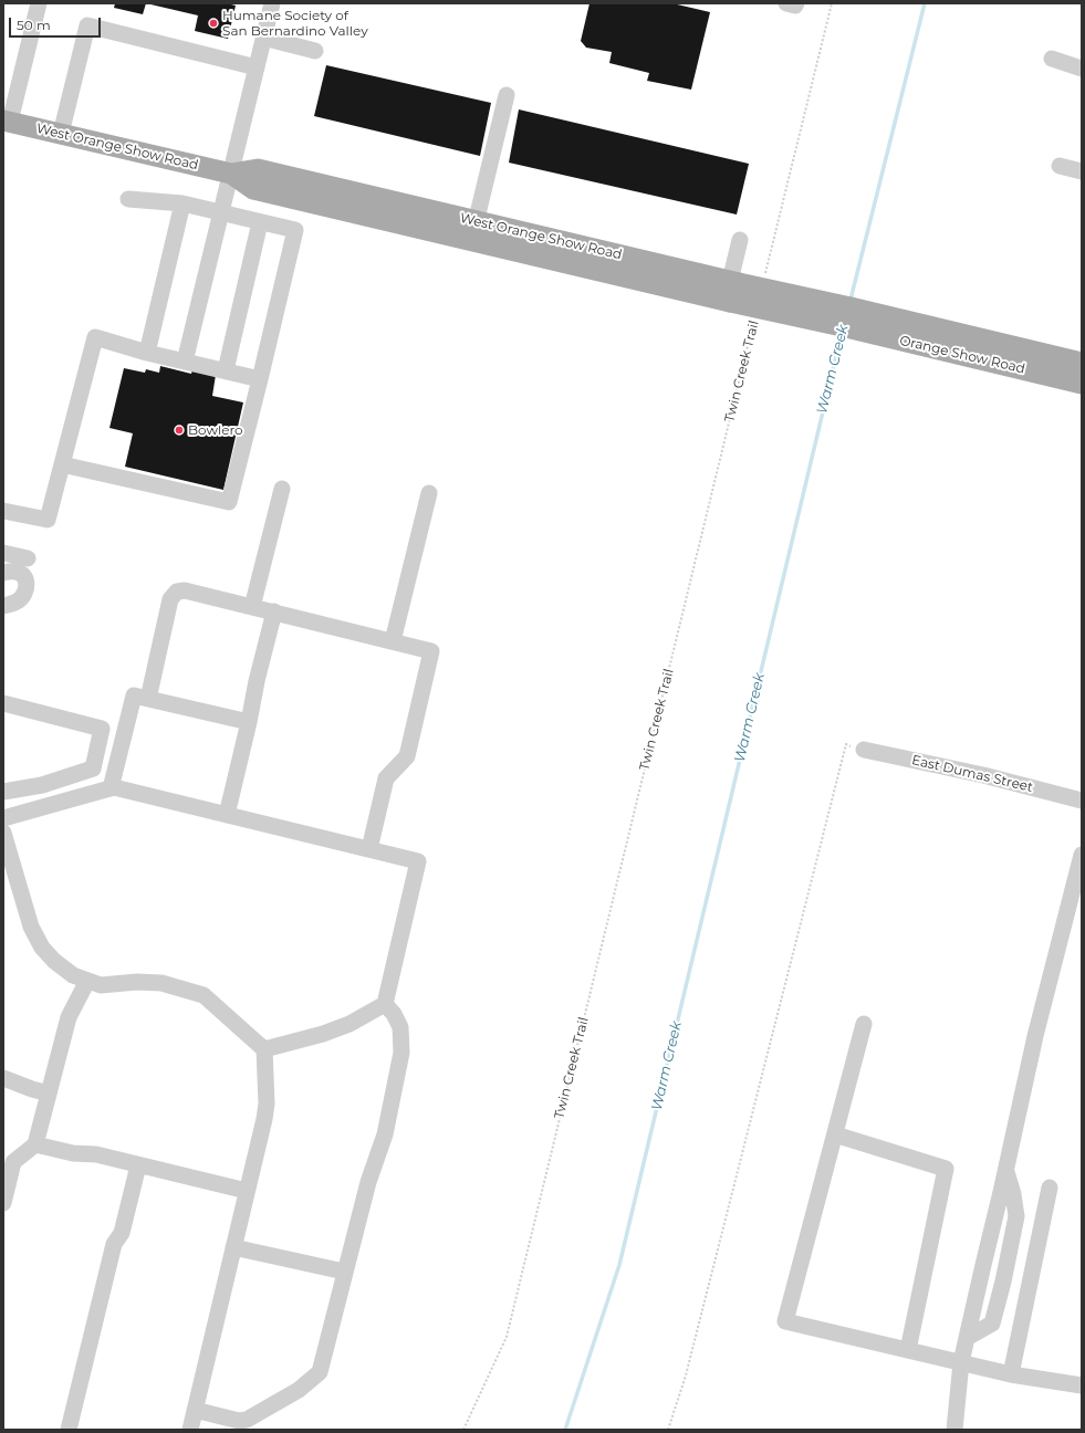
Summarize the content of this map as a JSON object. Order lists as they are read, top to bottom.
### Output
{
  "streets": {
    "main road": ["West Orange Show Road", "Orange Show Road"],
    "street": ["East Dumas Street"],
    "path": ["Twin Creek Trail"]
  },
  "crossings": [
    ["West Orange Show Road", "Orange Show Road"]
  ],
  "water": ["Warm Creek"],
  "places": ["Humane Society of San Bernardino Valley", "Bowlero"],
  "scale_bar": "50 m"
}
